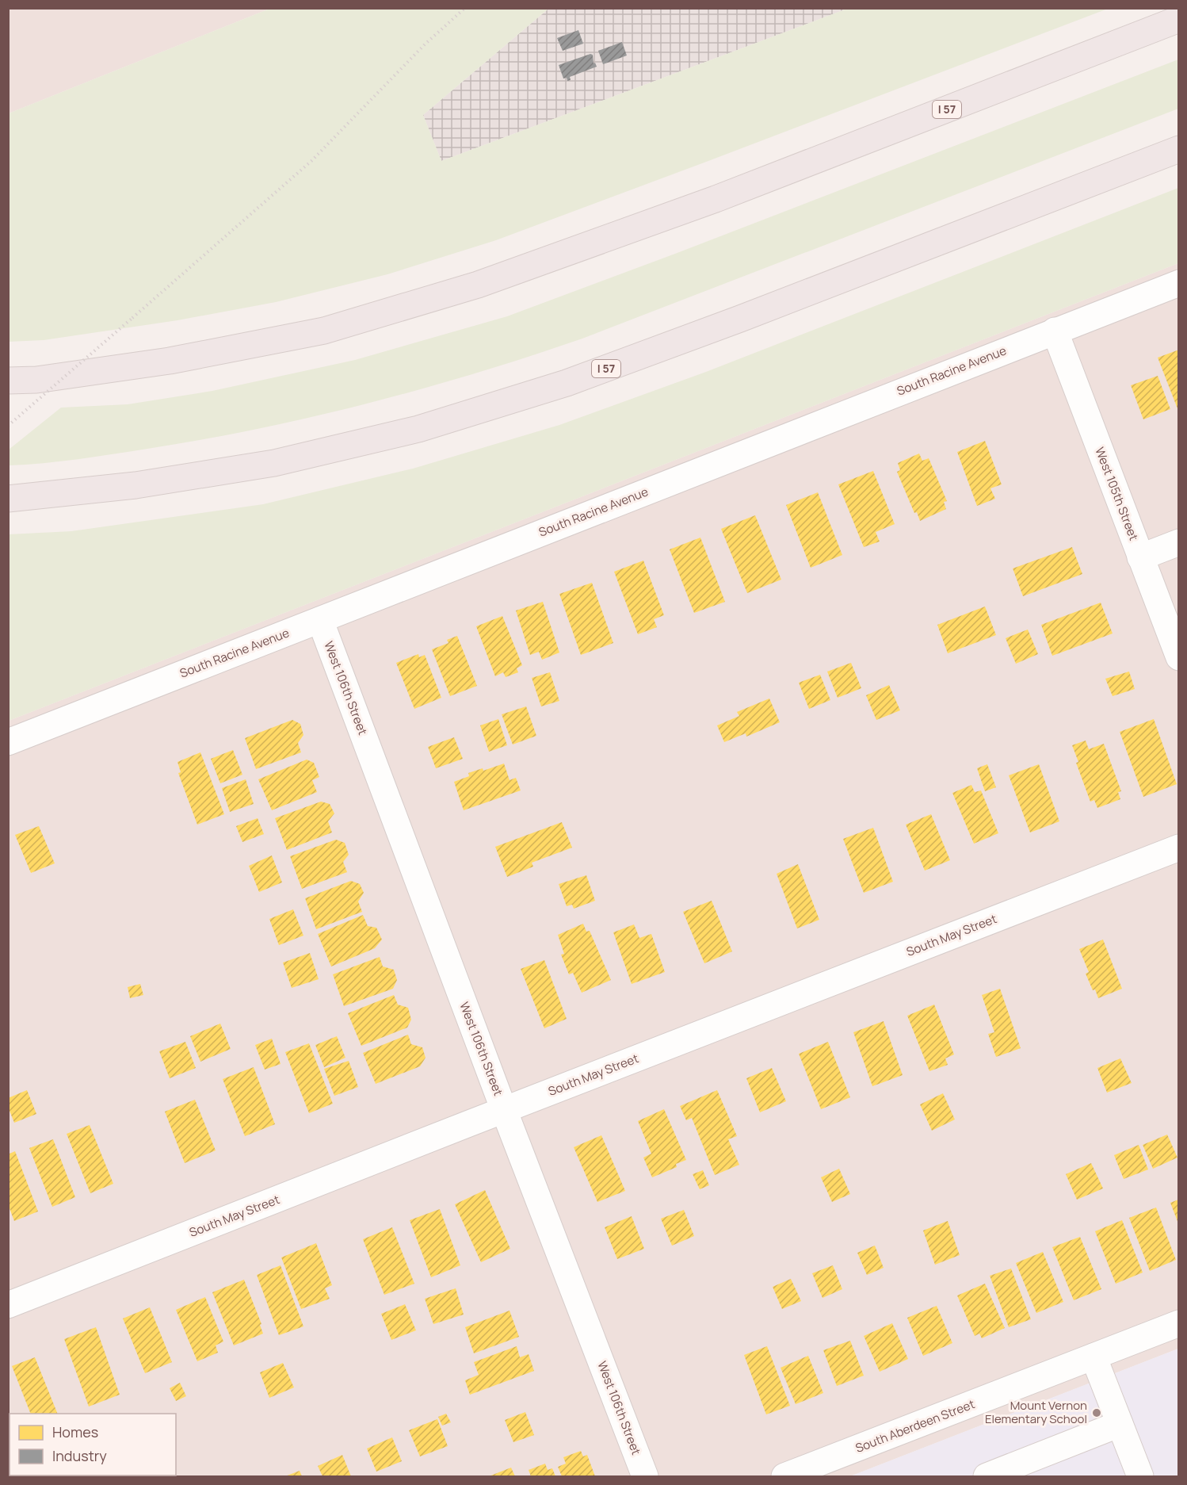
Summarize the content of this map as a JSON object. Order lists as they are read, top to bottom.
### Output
{
  "streets": {
    "highway": ["I 57"],
    "street": [
      "South Racine Avenue",
      "West 105th Street",
      "West 106th Street",
      "South May Street",
      "South Aberdeen Street"
    ]
  },
  "crossings": [
    ["South Racine Avenue", "West 105th Street"],
    ["South Racine Avenue", "West 106th Street"],
    ["West 106th Street", "South May Street"]
  ],
  "places": ["Mount Vernon Elementary School"],
  "legend": ["Homes", "Industry"]
}
